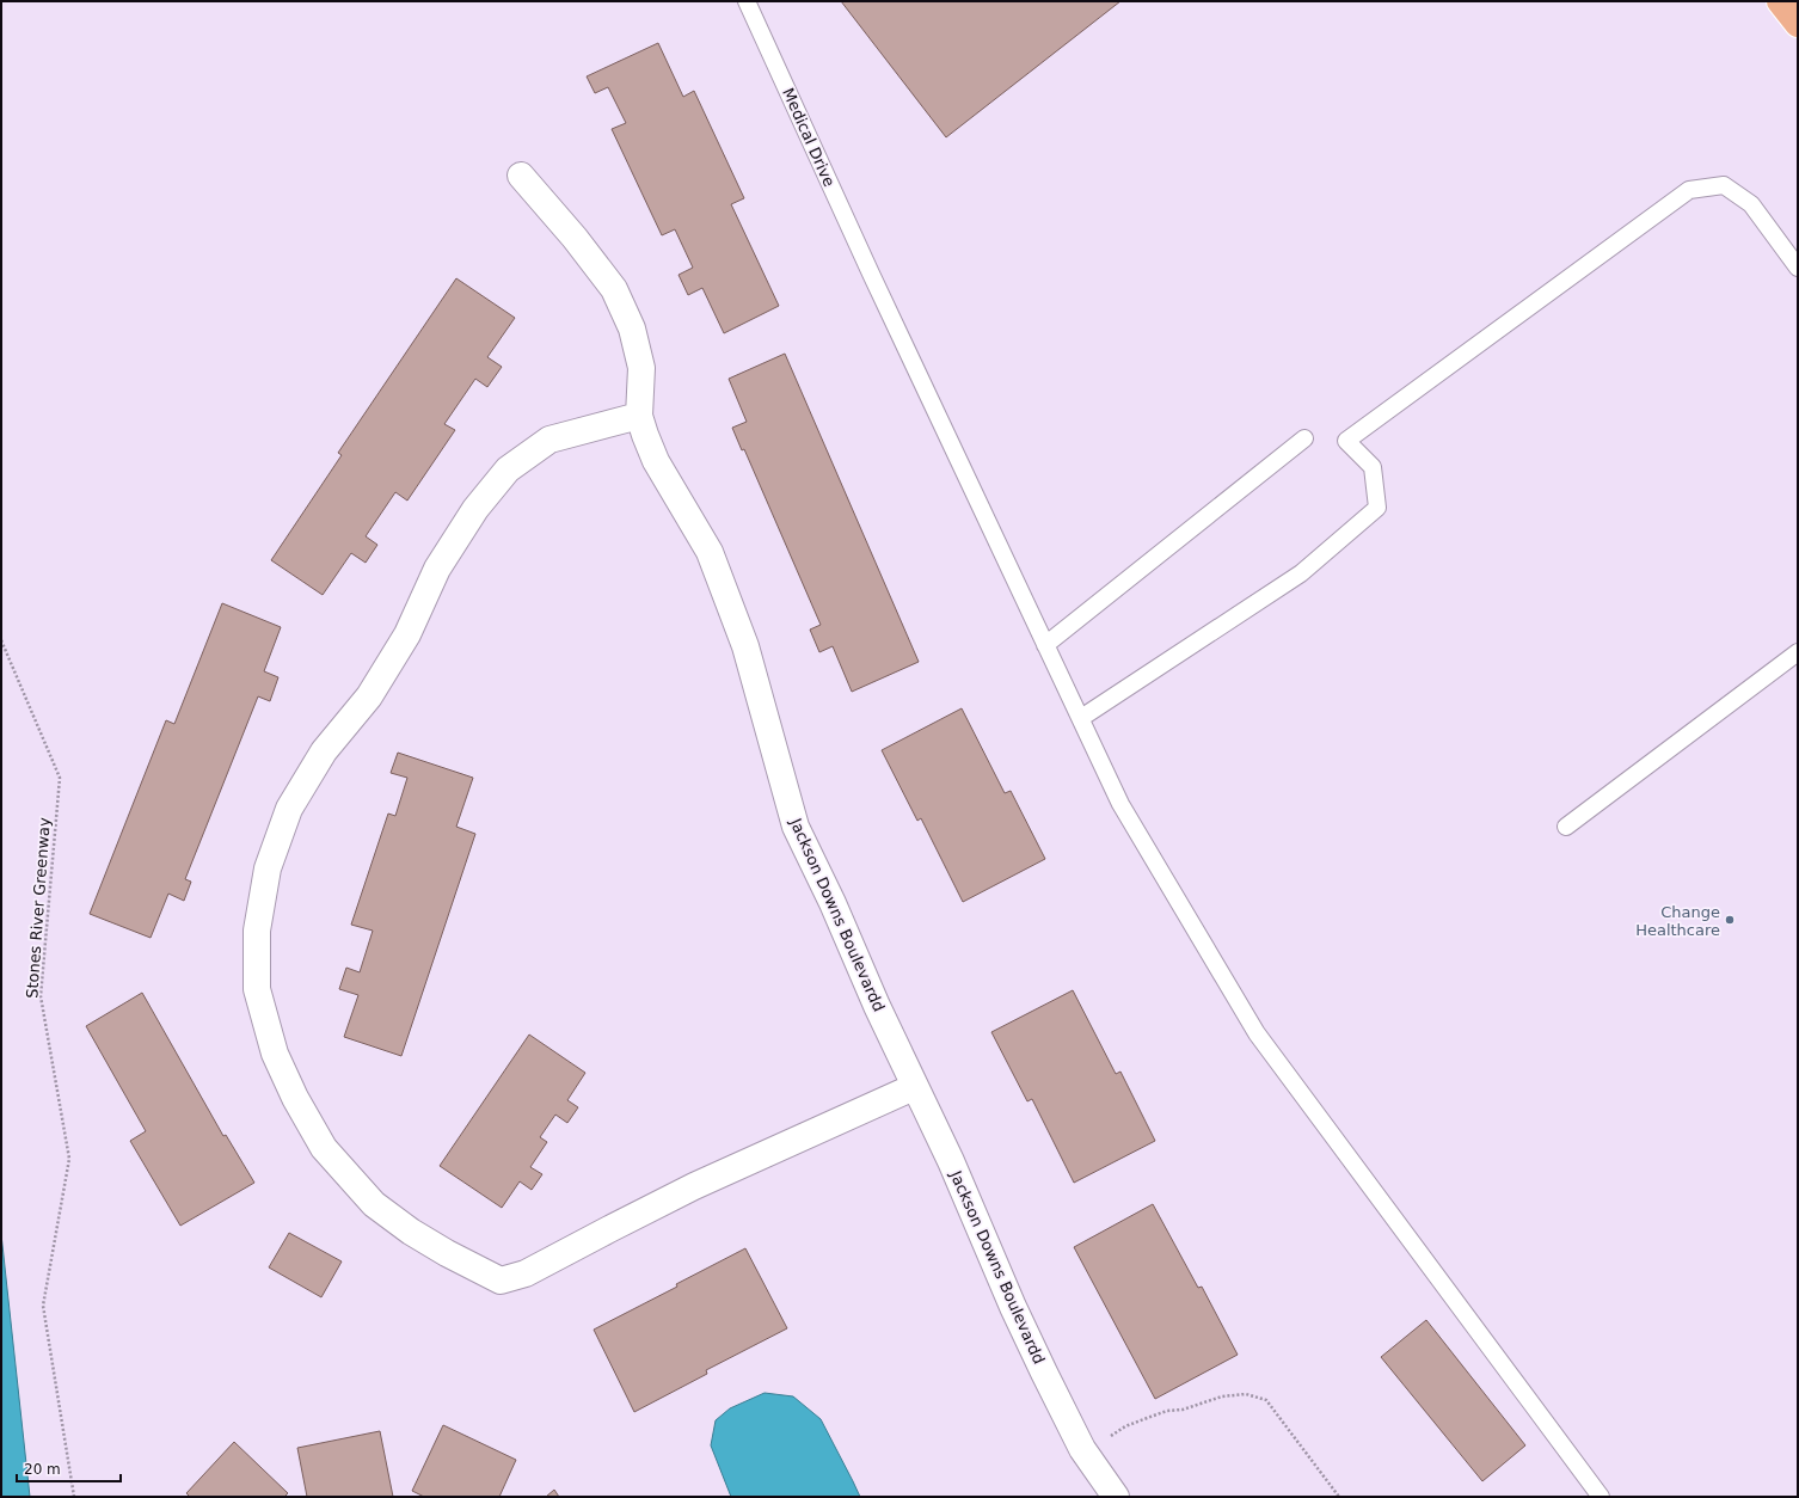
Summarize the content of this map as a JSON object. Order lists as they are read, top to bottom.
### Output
{
  "streets": {
    "street": ["Jackson Downs Boulevardd"],
    "lane": ["Medical Drive"],
    "path": ["Stones River Greenway"]
  },
  "places": ["Change Healthcare"],
  "scale_bar": "20 m"
}
